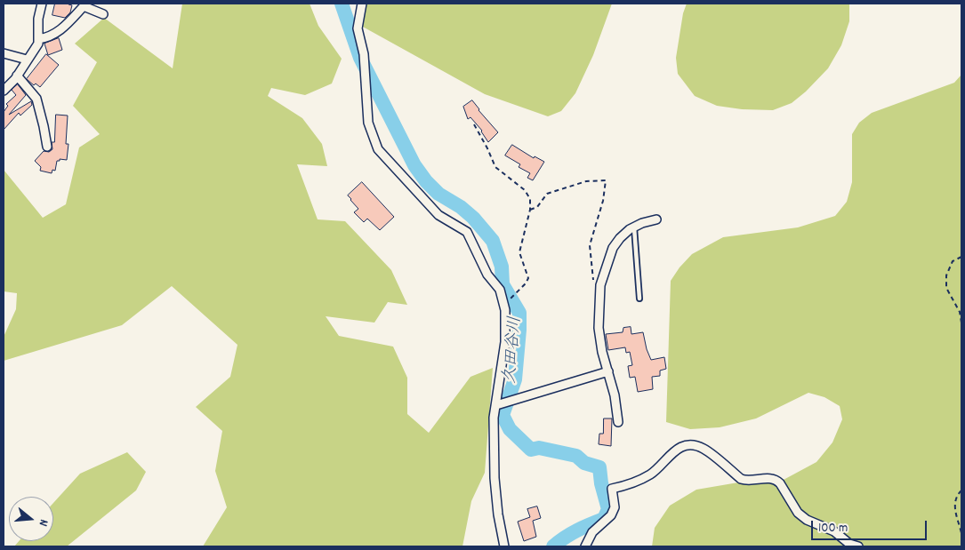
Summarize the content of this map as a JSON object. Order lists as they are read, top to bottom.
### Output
{
  "water": ["久田谷川"],
  "scale_bar": "100 m",
  "north": "right"
}
